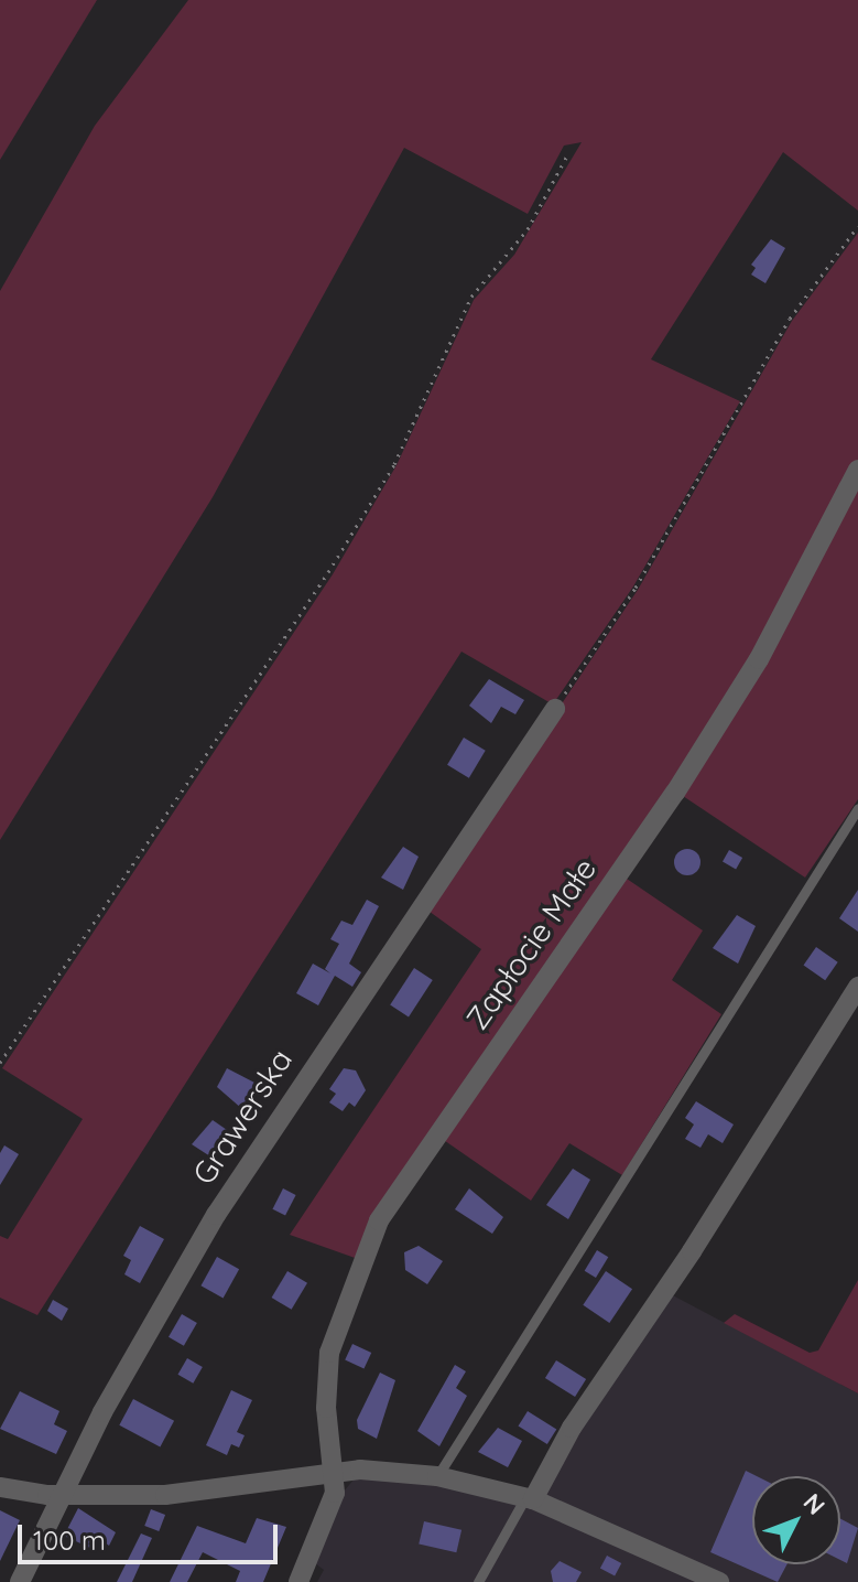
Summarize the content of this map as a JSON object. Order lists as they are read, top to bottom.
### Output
{
  "streets": {
    "street": ["Zapłocie Małe", "Grawerska"]
  },
  "scale_bar": "100 m",
  "north": "top right"
}
